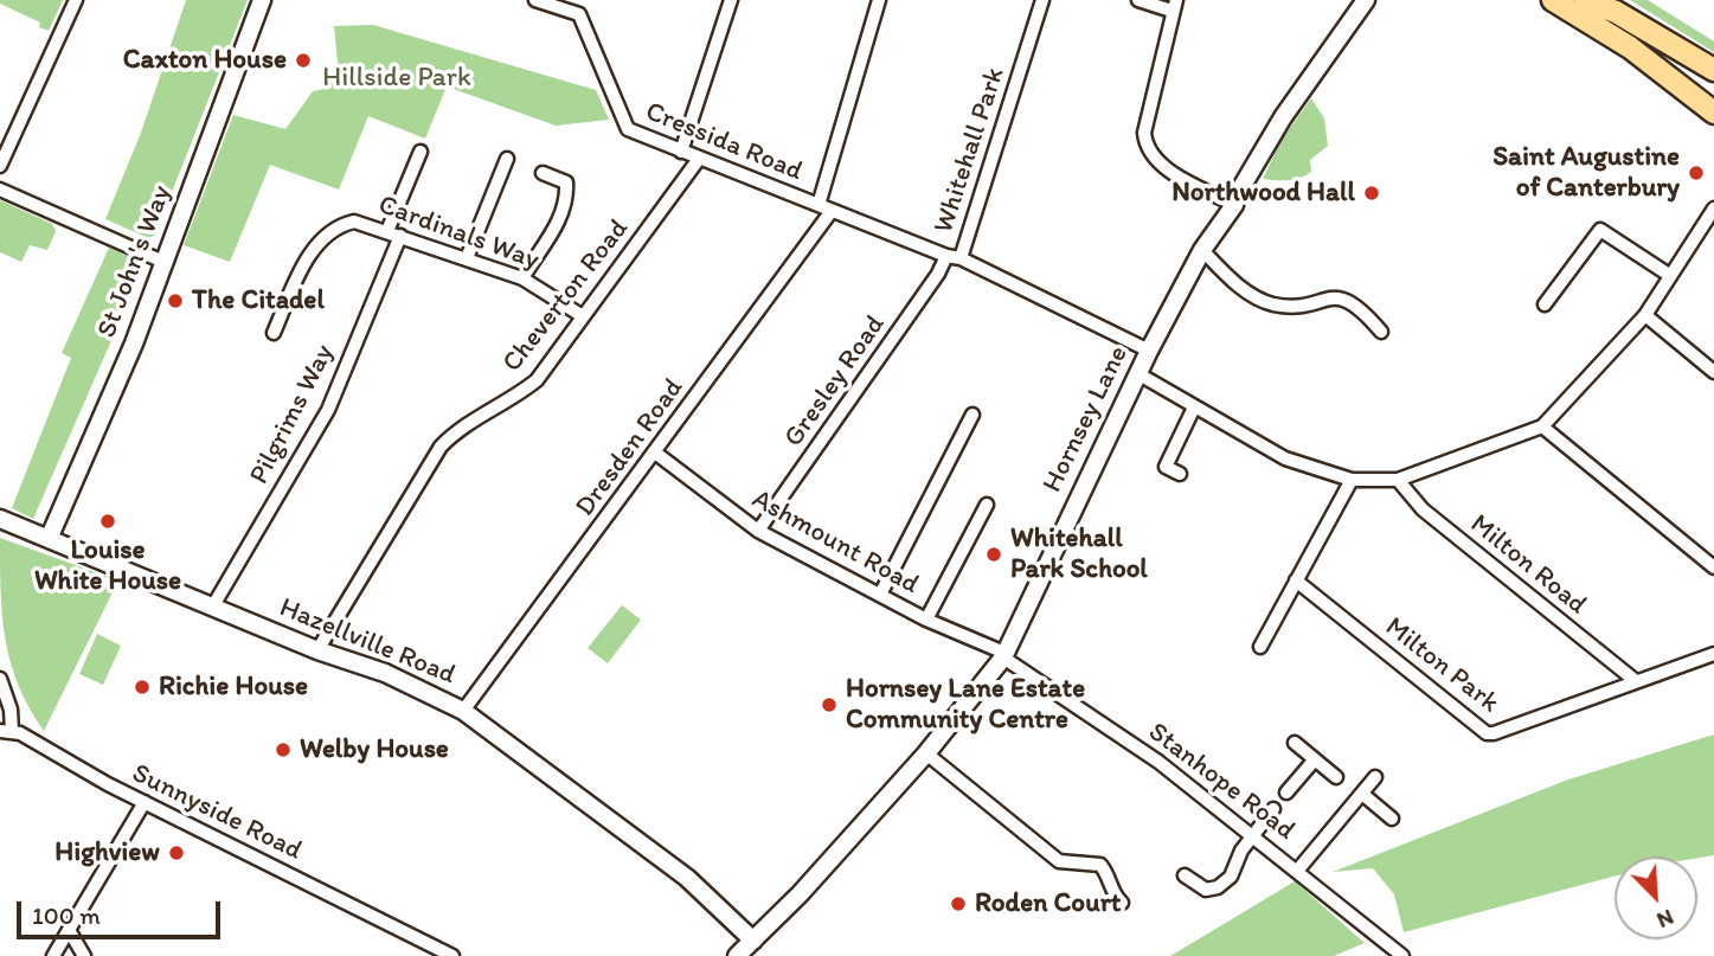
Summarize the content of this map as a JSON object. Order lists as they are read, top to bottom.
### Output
{
  "streets": {
    "street": [
      "Cressida Road",
      "Whitehall Park",
      "Cardinals Way",
      "St John's Way",
      "Cheverton Road",
      "Gresley Road",
      "Pilgrims Way",
      "Hornsey Lane",
      "Dresden Road",
      "Ashmount Road",
      "Milton Road",
      "Hazellville Road",
      "Milton Park",
      "Stanhope Road",
      "Sunnyside Road"
    ]
  },
  "crossings": [
    ["Cressida Road", "Whitehall Park"],
    ["Cressida Road", "Cheverton Road"],
    ["Cressida Road", "Gresley Road"],
    ["Cressida Road", "Dresden Road"],
    ["Whitehall Park", "Hornsey Lane"],
    ["Cardinals Way", "Cheverton Road"],
    ["Cardinals Way", "Pilgrims Way"],
    ["St John's Way", "Hazellville Road"],
    ["Cheverton Road", "Hazellville Road"],
    ["Gresley Road", "Ashmount Road"],
    ["Pilgrims Way", "Hazellville Road"],
    ["Hornsey Lane", "Ashmount Road"],
    ["Hornsey Lane", "Hazellville Road"],
    ["Hornsey Lane", "Stanhope Road"],
    ["Dresden Road", "Ashmount Road"],
    ["Dresden Road", "Hazellville Road"],
    ["Ashmount Road", "Stanhope Road"],
    ["Milton Road", "Milton Park"]
  ],
  "parks": ["Hillside Park"],
  "places": [
    "Caxton House",
    "Saint Augustine of Canterbury",
    "Northwood Hall",
    "The Citadel",
    "Louise White House",
    "Whitehall Park School",
    "Richie House",
    "Hornsey Lane Estate Community Centre",
    "Welby House",
    "Highview",
    "Roden Court"
  ],
  "scale_bar": "100 m",
  "north": "bottom right"
}
